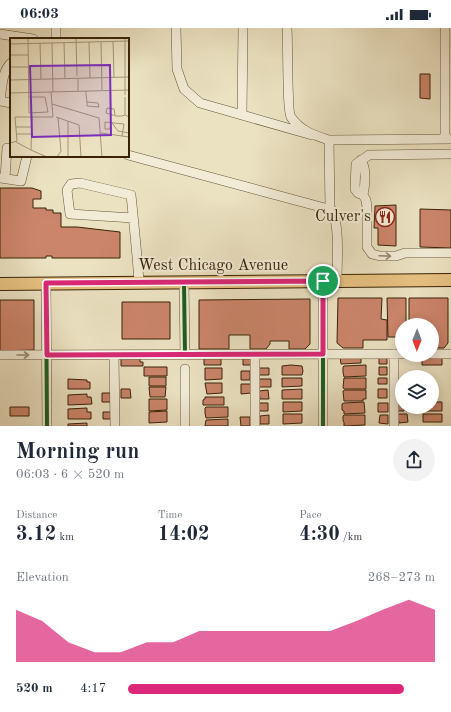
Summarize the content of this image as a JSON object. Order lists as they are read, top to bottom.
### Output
{
  "streets": {
    "main road": ["West Chicago Avenue"]
  },
  "places": {
    "restaurant": ["Culver's"]
  },
  "north": "bottom",
  "page": {
    "status": "06:03",
    "heading": ["Morning run", "06:03 · 6 × 520 m"],
    "stats": [
      ["Distance", "3.12 km"],
      ["Time", "14:02"],
      ["Pace", "4:30 /km"]
    ],
    "chart": ["Elevation", "268–273 m"],
    "list": [
      {
        "name": "520 m",
        "note": "4:17"
      }
    ]
  }
}
